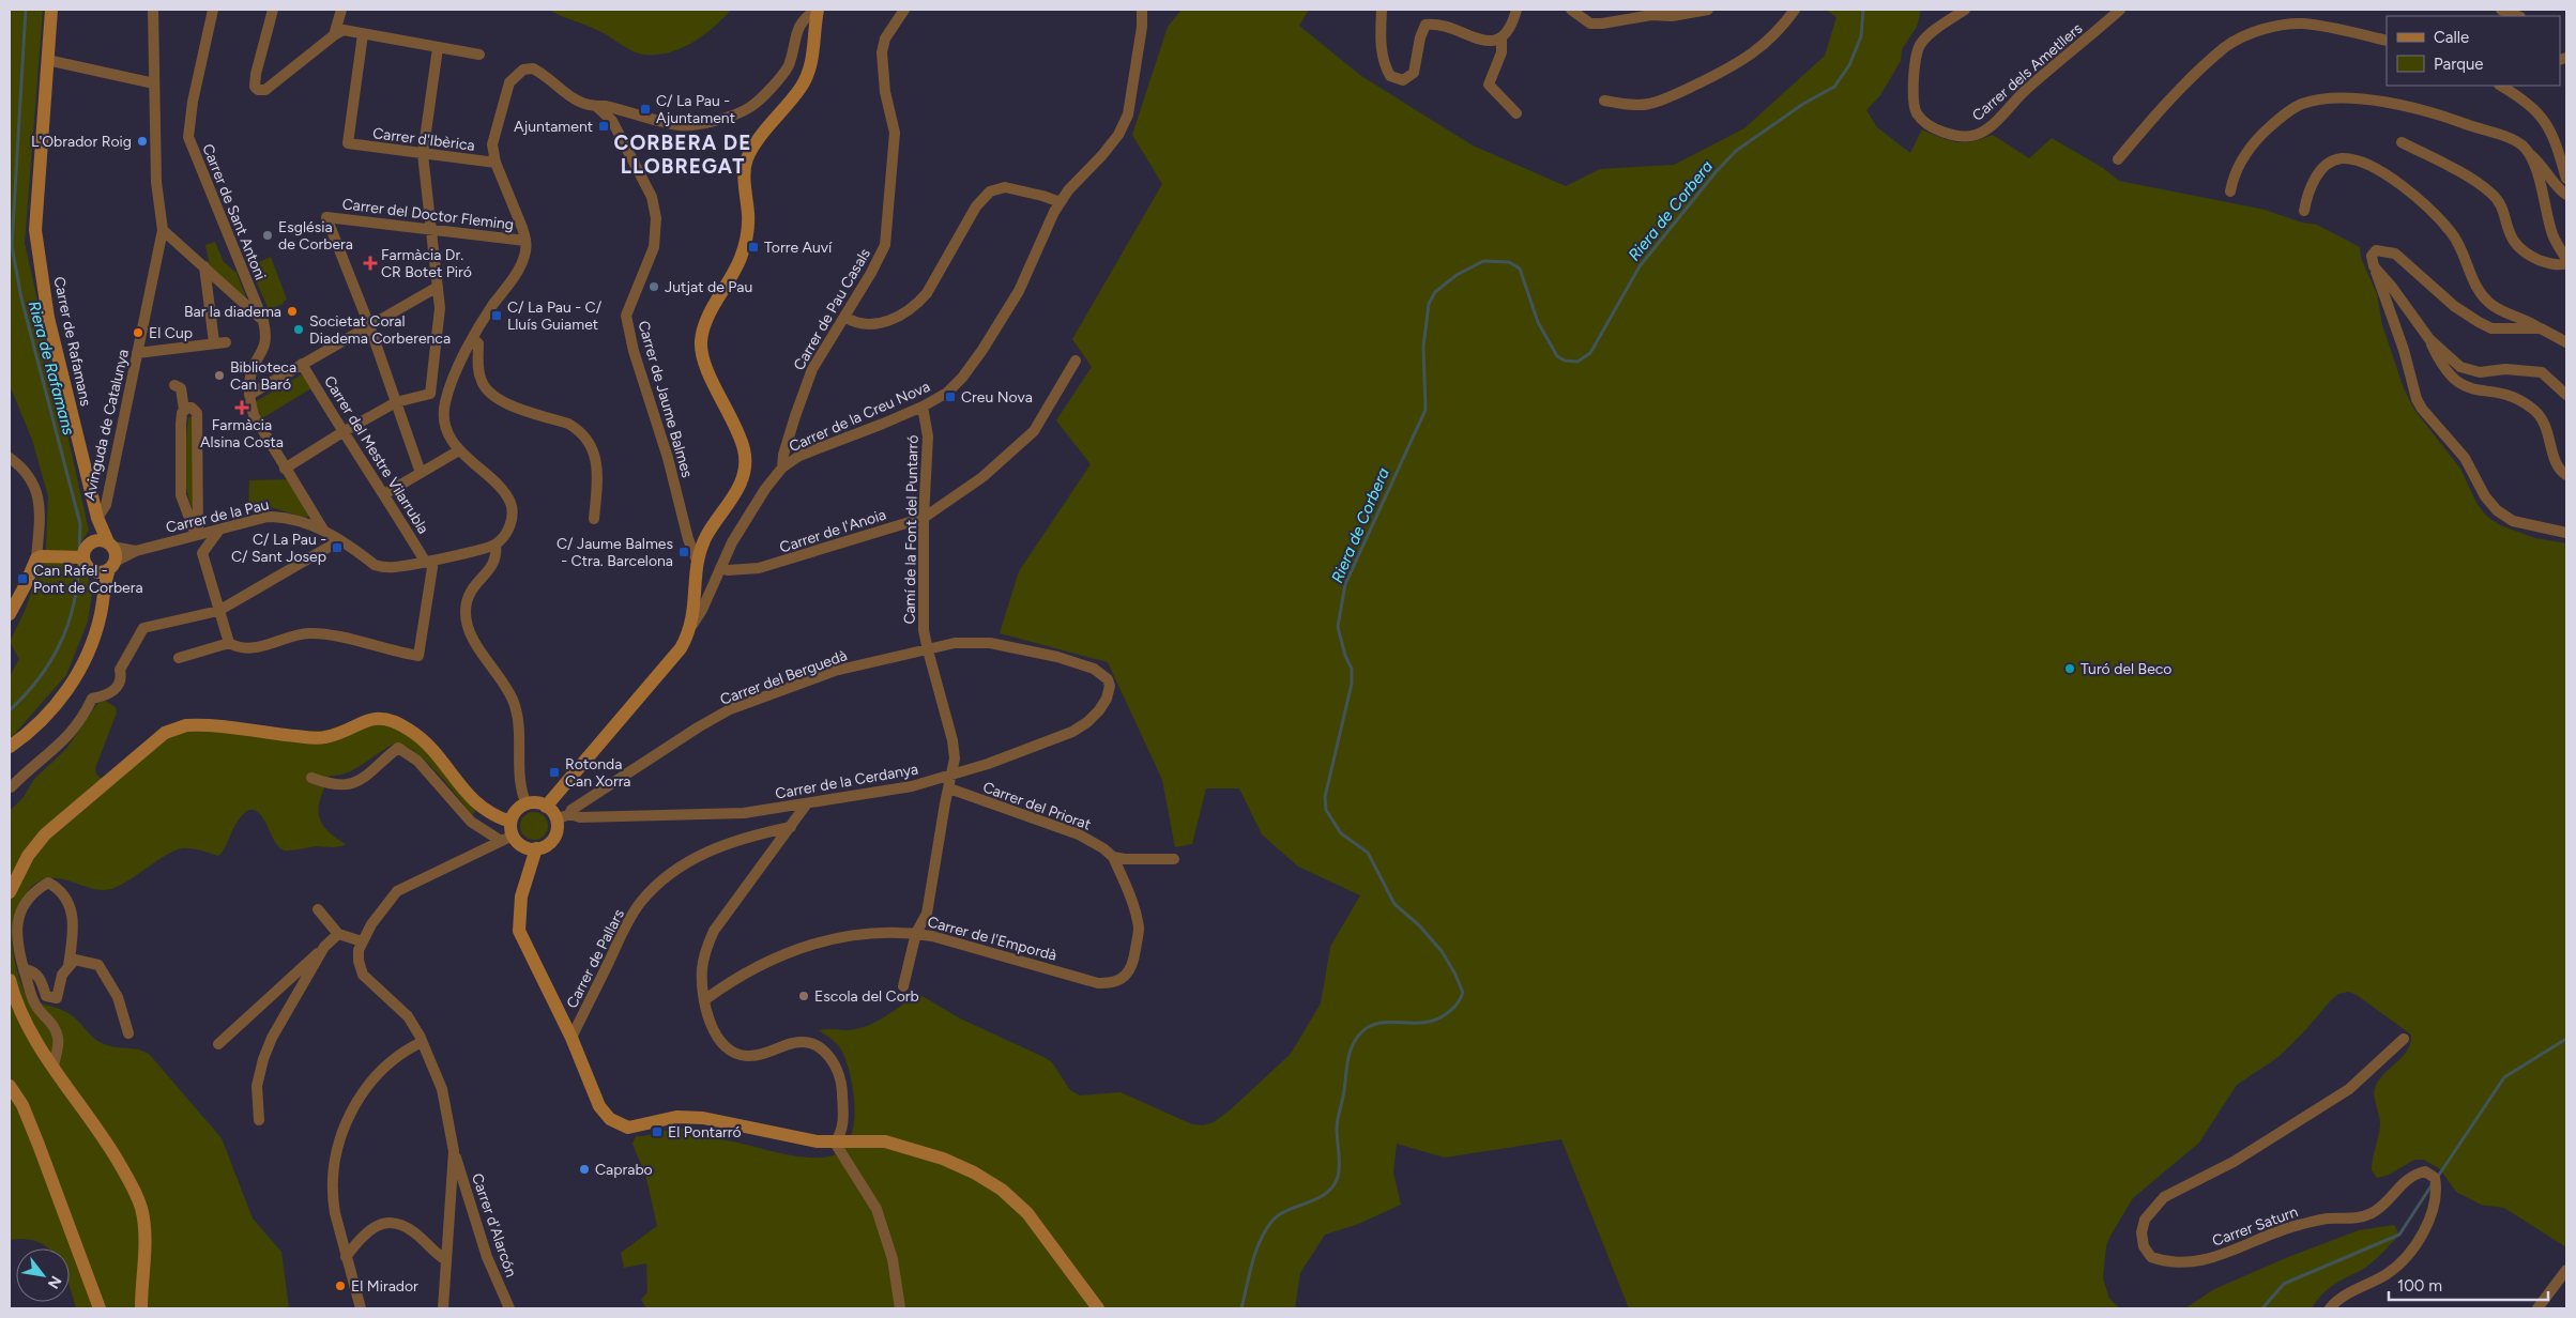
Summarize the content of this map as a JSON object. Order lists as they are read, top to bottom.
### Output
{
  "streets": {
    "street": [
      "Carrer dels Ametllers",
      "Carrer d'Ibèrica",
      "Carrer de Sant Antoni",
      "Carrer del Doctor Fleming",
      "Carrer de Pau Casals",
      "Carrer de Rafamans",
      "Carrer de Jaume Balmes",
      "Carrer de la Creu Nova",
      "Avinguda de Catalunya",
      "Carrer del Mestre Vilarrubla",
      "Carrer de la Pau",
      "Camí de la Font del Puntarró",
      "Carrer de l'Anoia",
      "Carrer del Berguedà",
      "Carrer de la Cerdanya",
      "Carrer del Priorat",
      "Carrer de l'Empordà",
      "Carrer de Pallars",
      "Carrer d'Alarcón",
      "Carrer Saturn"
    ]
  },
  "crossings": [
    ["Carrer de Sant Antoni", "Carrer de la Pau"],
    ["Carrer de Pau Casals", "Carrer de la Creu Nova"],
    ["Carrer de Rafamans", "Avinguda de Catalunya"],
    ["Carrer de Rafamans", "Carrer de la Pau"],
    ["Carrer de la Creu Nova", "Camí de la Font del Puntarró"],
    ["Carrer de la Creu Nova", "Carrer de l'Anoia"],
    ["Carrer del Mestre Vilarrubla", "Carrer de la Pau"],
    ["Camí de la Font del Puntarró", "Carrer de l'Anoia"],
    ["Camí de la Font del Puntarró", "Carrer del Berguedà"],
    ["Camí de la Font del Puntarró", "Carrer de la Cerdanya"],
    ["Camí de la Font del Puntarró", "Carrer del Priorat"],
    ["Camí de la Font del Puntarró", "Carrer de l'Empordà"],
    ["Carrer del Berguedà", "Carrer de la Cerdanya"],
    ["Carrer del Priorat", "Carrer de l'Empordà"]
  ],
  "districts": ["CORBERA DE LLOBREGAT"],
  "water": ["Riera de Corbera", "Riera de Rafamans"],
  "places": {
    "transit": [
      "C/ La Pau - Ajuntament",
      "Ajuntament",
      "Torre Auví",
      "C/ La Pau - C/ Lluís Guiamet",
      "Creu Nova",
      "C/ La Pau - C/ Sant Josep",
      "C/ Jaume Balmes - Ctra. Barcelona",
      "Can Rafel - Pont de Corbera",
      "Rotonda Can Xorra",
      "El Pontarró"
    ],
    "other": [
      "L'Obrador Roig",
      "Església de Corbera",
      "Jutjat de Pau",
      "Bar la diadema",
      "Societat Coral Diadema Corberenca",
      "El Cup",
      "Biblioteca Can Baró",
      "Turó del Beco",
      "Escola del Corb",
      "Caprabo",
      "El Mirador"
    ],
    "health": ["Farmàcia Dr. CR Botet Piró", "Farmàcia Alsina Costa"]
  },
  "legend": ["Calle", "Parque"],
  "scale_bar": "100 m",
  "north": "bottom right"
}
